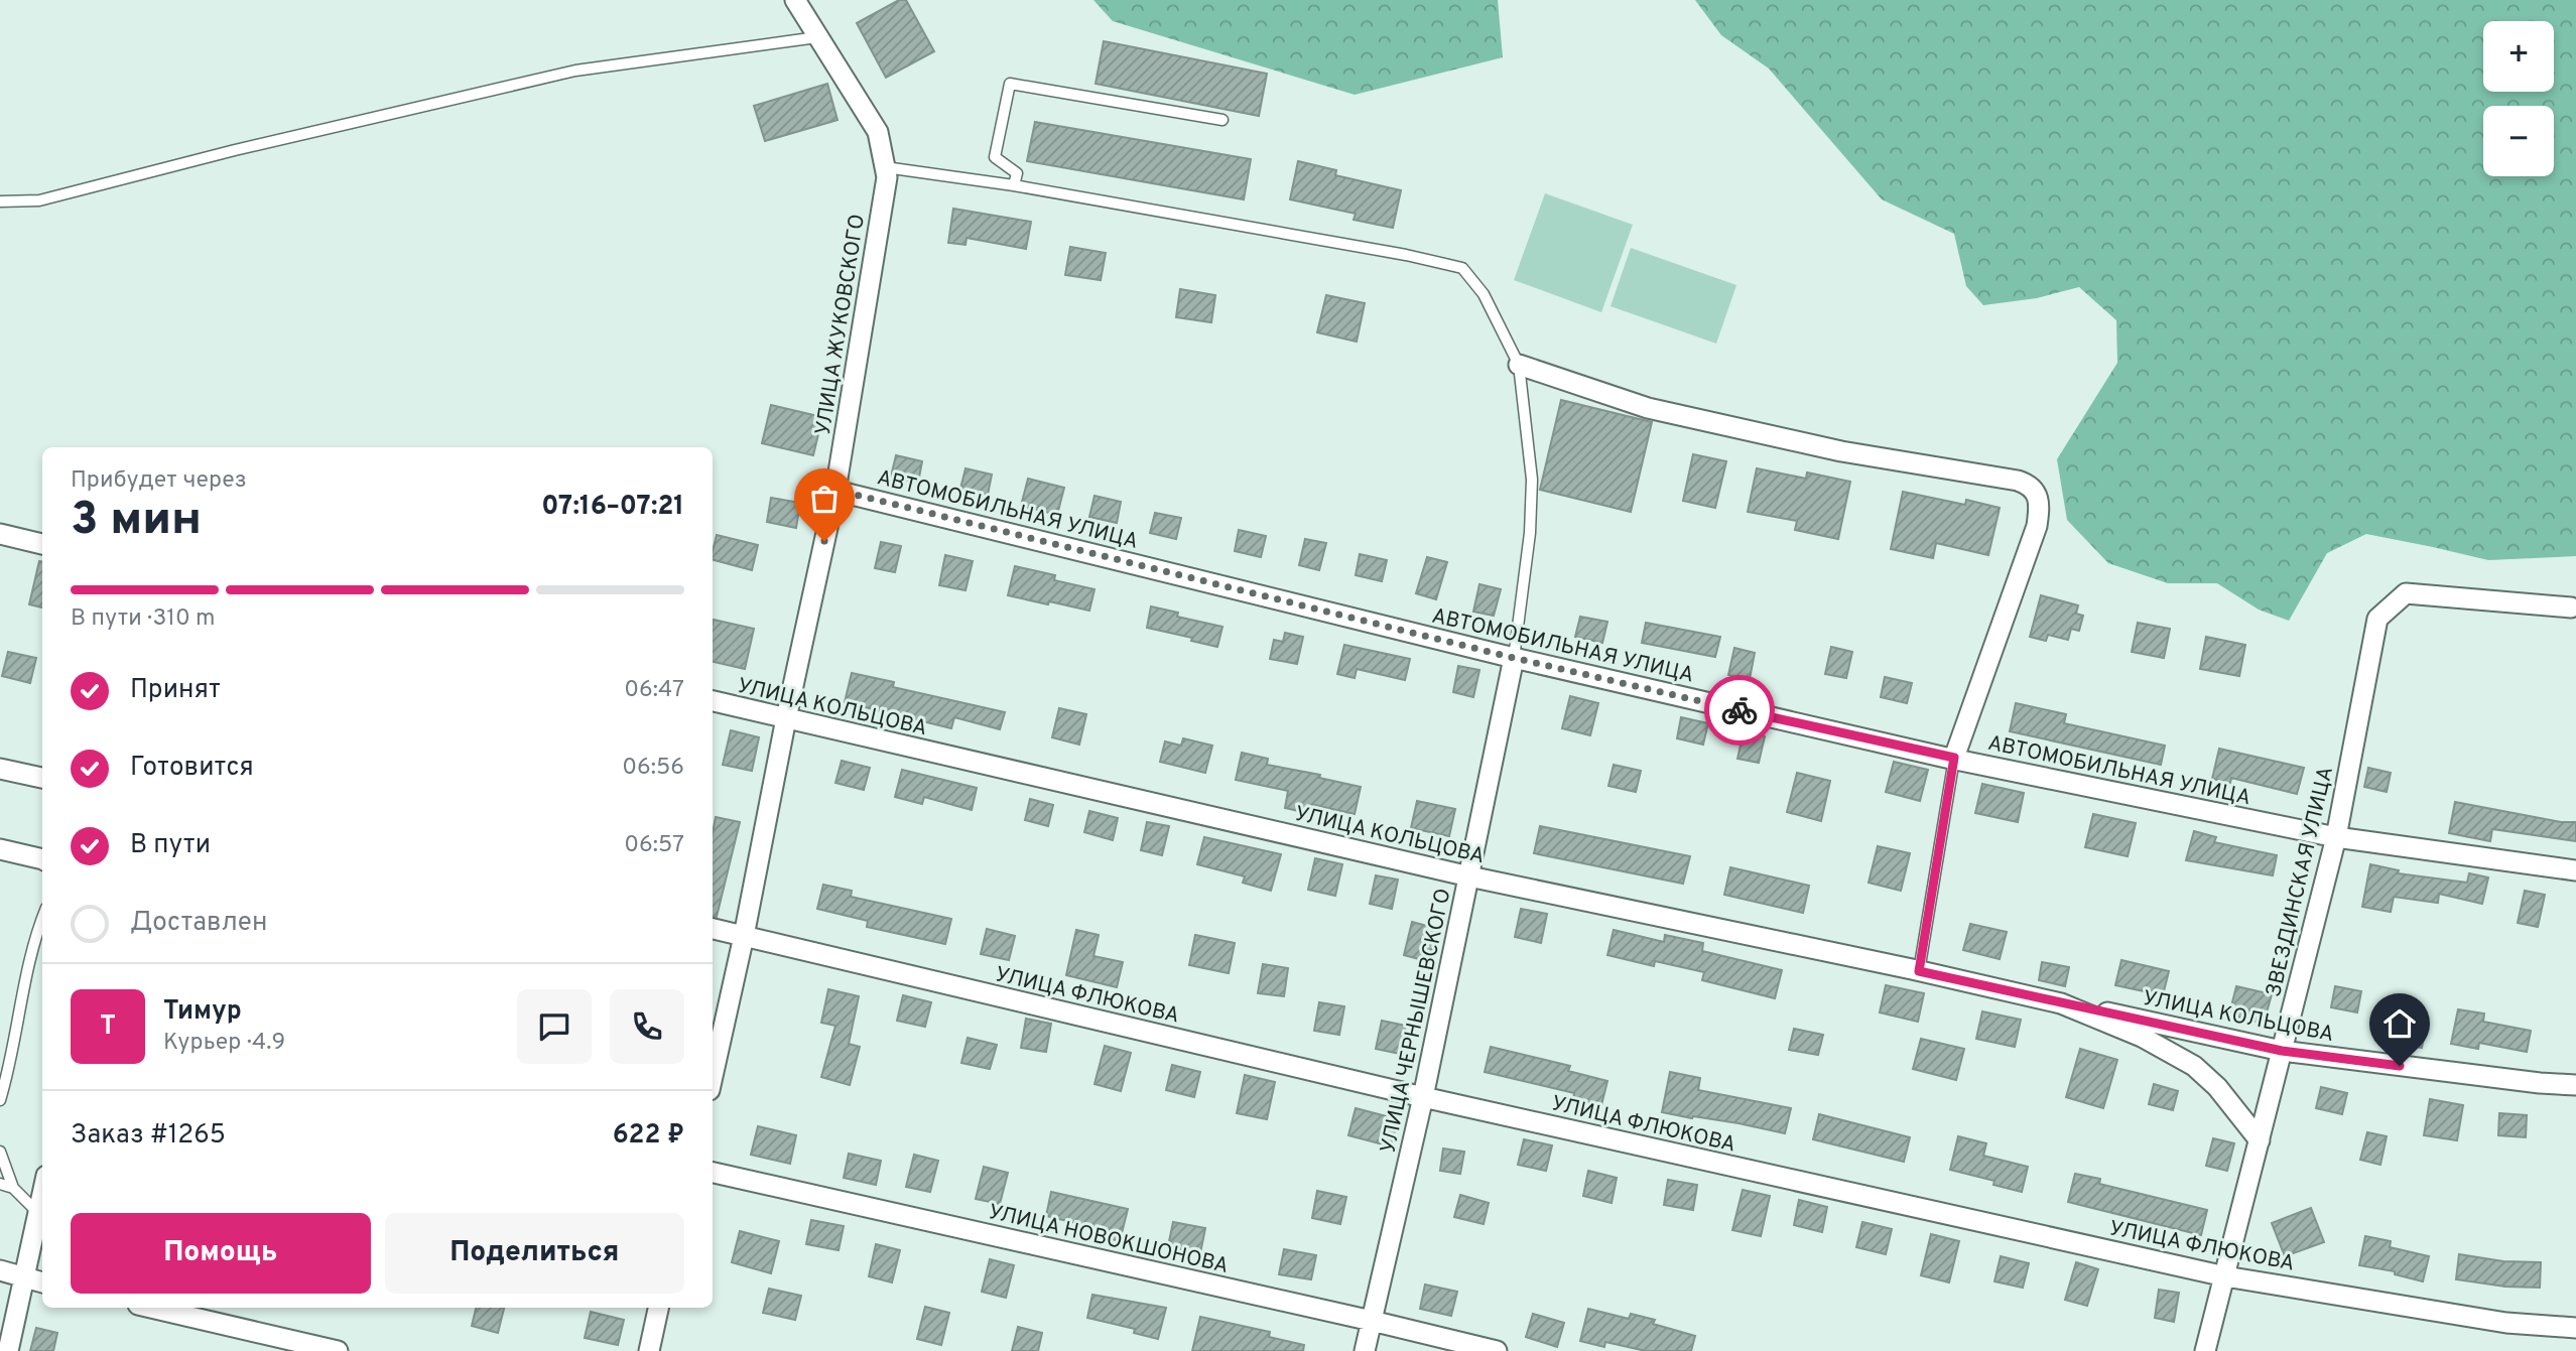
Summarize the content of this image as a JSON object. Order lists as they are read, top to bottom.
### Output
{
  "streets": {
    "street": [
      "УЛИЦА ЖУКОВСКОГО",
      "АВТОМОБИЛЬНАЯ УЛИЦА",
      "УЛИЦА КОЛЬЦОВА",
      "ЗВЕЗДИНСКАЯ УЛИЦА",
      "УЛИЦА ФЛЮКОВА",
      "УЛИЦА ЧЕРНЫШЕВСКОГО",
      "УЛИЦА НОВОКШОНОВА"
    ]
  },
  "crossings": [
    ["УЛИЦА ЖУКОВСКОГО", "АВТОМОБИЛЬНАЯ УЛИЦА"],
    ["УЛИЦА ЖУКОВСКОГО", "УЛИЦА КОЛЬЦОВА"],
    ["УЛИЦА ЖУКОВСКОГО", "УЛИЦА ФЛЮКОВА"],
    ["АВТОМОБИЛЬНАЯ УЛИЦА", "ЗВЕЗДИНСКАЯ УЛИЦА"],
    ["АВТОМОБИЛЬНАЯ УЛИЦА", "УЛИЦА ЧЕРНЫШЕВСКОГО"],
    ["УЛИЦА КОЛЬЦОВА", "ЗВЕЗДИНСКАЯ УЛИЦА"],
    ["УЛИЦА КОЛЬЦОВА", "УЛИЦА ЧЕРНЫШЕВСКОГО"],
    ["ЗВЕЗДИНСКАЯ УЛИЦА", "УЛИЦА ФЛЮКОВА"],
    ["УЛИЦА ФЛЮКОВА", "УЛИЦА ЧЕРНЫШЕВСКОГО"],
    ["УЛИЦА ЧЕРНЫШЕВСКОГО", "УЛИЦА НОВОКШОНОВА"]
  ],
  "page": {
    "map_buttons": ["+", "−"],
    "heading": ["3 мин", "Прибудет через", "07:16–07:21"],
    "panel": [
      "Тимур",
      "Курьер · 4.9",
      "Заказ #1265",
      "622 ₽"
    ],
    "bar": "В пути · 310 m",
    "list": [
      ["Принят", "06:47"],
      ["Готовится", "06:56"],
      ["В пути", "06:57"],
      "Доставлен"
    ],
    "round": "Т",
    "buttons": ["Помощь", "Поделиться"]
  }
}
